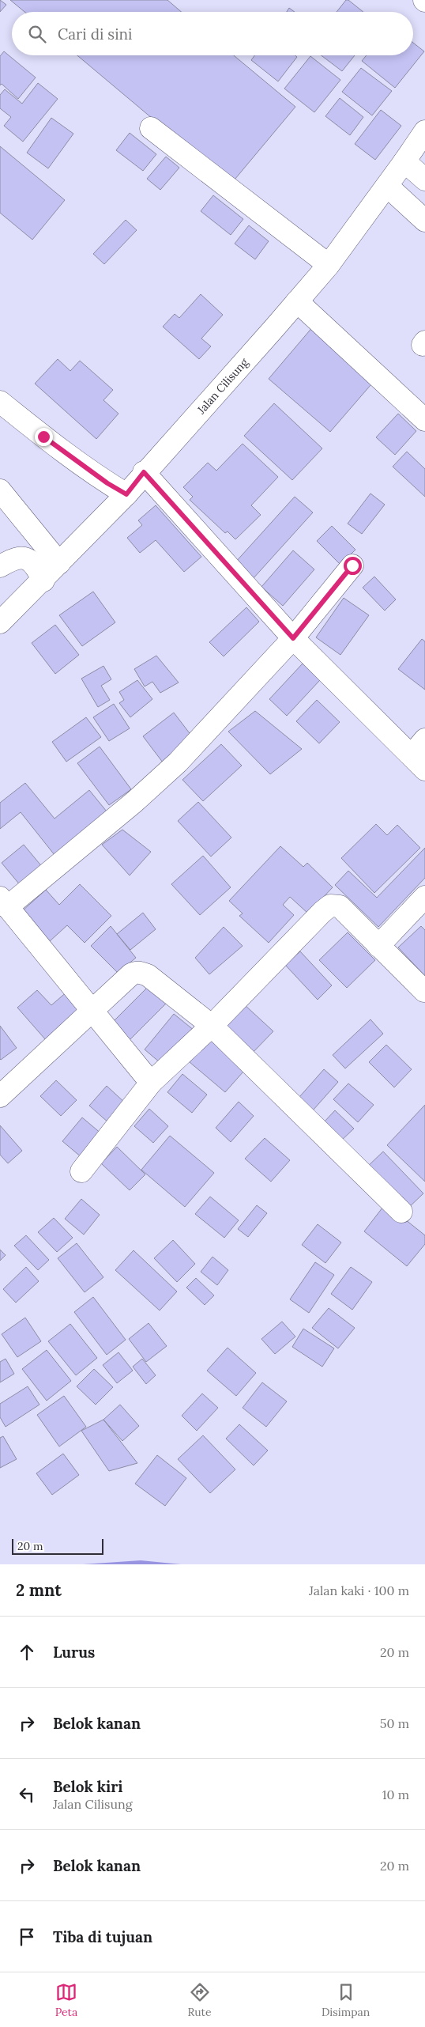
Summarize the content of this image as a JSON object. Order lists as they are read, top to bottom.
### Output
{
  "streets": {
    "street": ["Jalan Cilisung"]
  },
  "scale_bar": "20 m",
  "page": {
    "search": "Cari di sini",
    "scale": "20 m",
    "heading": ["2 mnt", "Jalan kaki · 100 m"],
    "list": [
      ["Lurus", "20 m"],
      ["Belok kanan", "50 m"],
      ["Belok kiri", "Jalan Cilisung", "10 m"],
      ["Belok kanan", "20 m"],
      "Tiba di tujuan"
    ],
    "nav": ["Peta", "Rute", "Disimpan"]
  }
}
